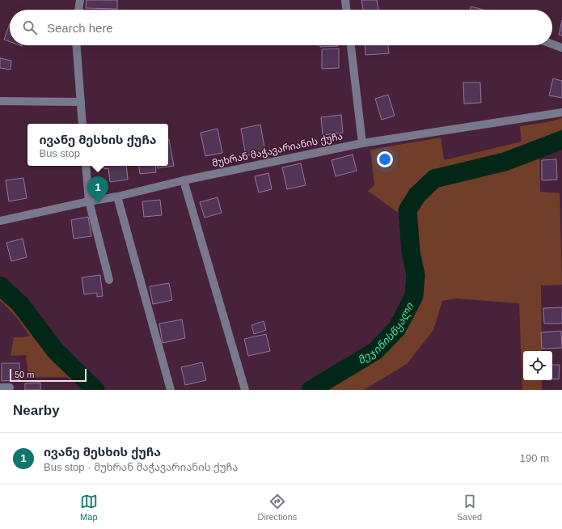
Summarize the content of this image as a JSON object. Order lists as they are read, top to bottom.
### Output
{
  "streets": {
    "street": ["მუხრან მაჭავარიანის ქუჩა"]
  },
  "water": ["მეჯინისწყალი"],
  "scale_bar": "50 m",
  "page": {
    "search": "Search here",
    "popup": ["ივანე მესხის ქუჩა", "Bus stop"],
    "pins": "1",
    "scale": "50 m",
    "heading": "Nearby",
    "list": [
      {
        "mark": "1",
        "name": "ივანე მესხის ქუჩა",
        "note": "Bus stop · მუხრან მაჭავარიანის ქუჩა",
        "value": "190 m"
      }
    ],
    "nav": ["Map", "Directions", "Saved"]
  }
}
